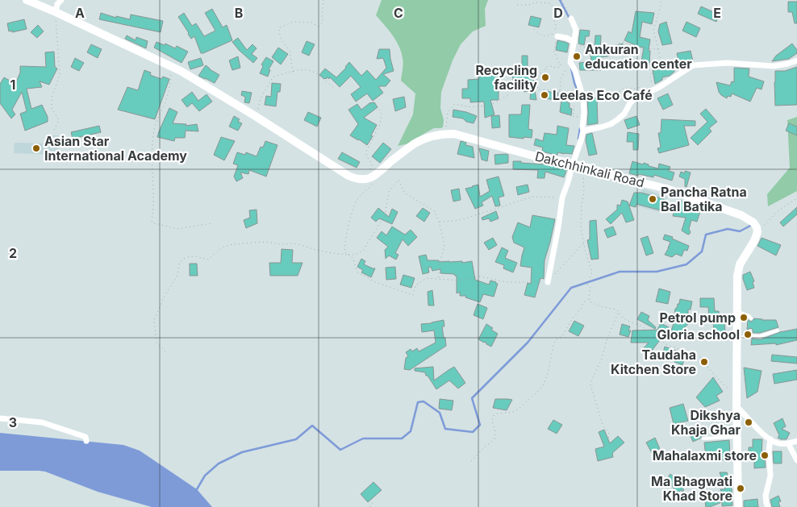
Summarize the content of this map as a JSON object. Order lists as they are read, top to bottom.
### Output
{
  "streets": {
    "main road": ["Dakchhinkali Road"]
  },
  "places": [
    "Ankuran education center",
    "Recycling facility",
    "Leelas Eco Café",
    "Asian Star International Academy",
    "Pancha Ratna Bal Batika",
    "Petrol pump",
    "Gloria school",
    "Taudaha Kitchen Store",
    "Dikshya Khaja Ghar",
    "Mahalaxmi store",
    "Ma Bhagwati Khad Store"
  ],
  "grid": {
    "columns": [
      "A",
      "B",
      "C",
      "D",
      "E"
    ],
    "rows": ["1", "2", "3"]
  }
}
